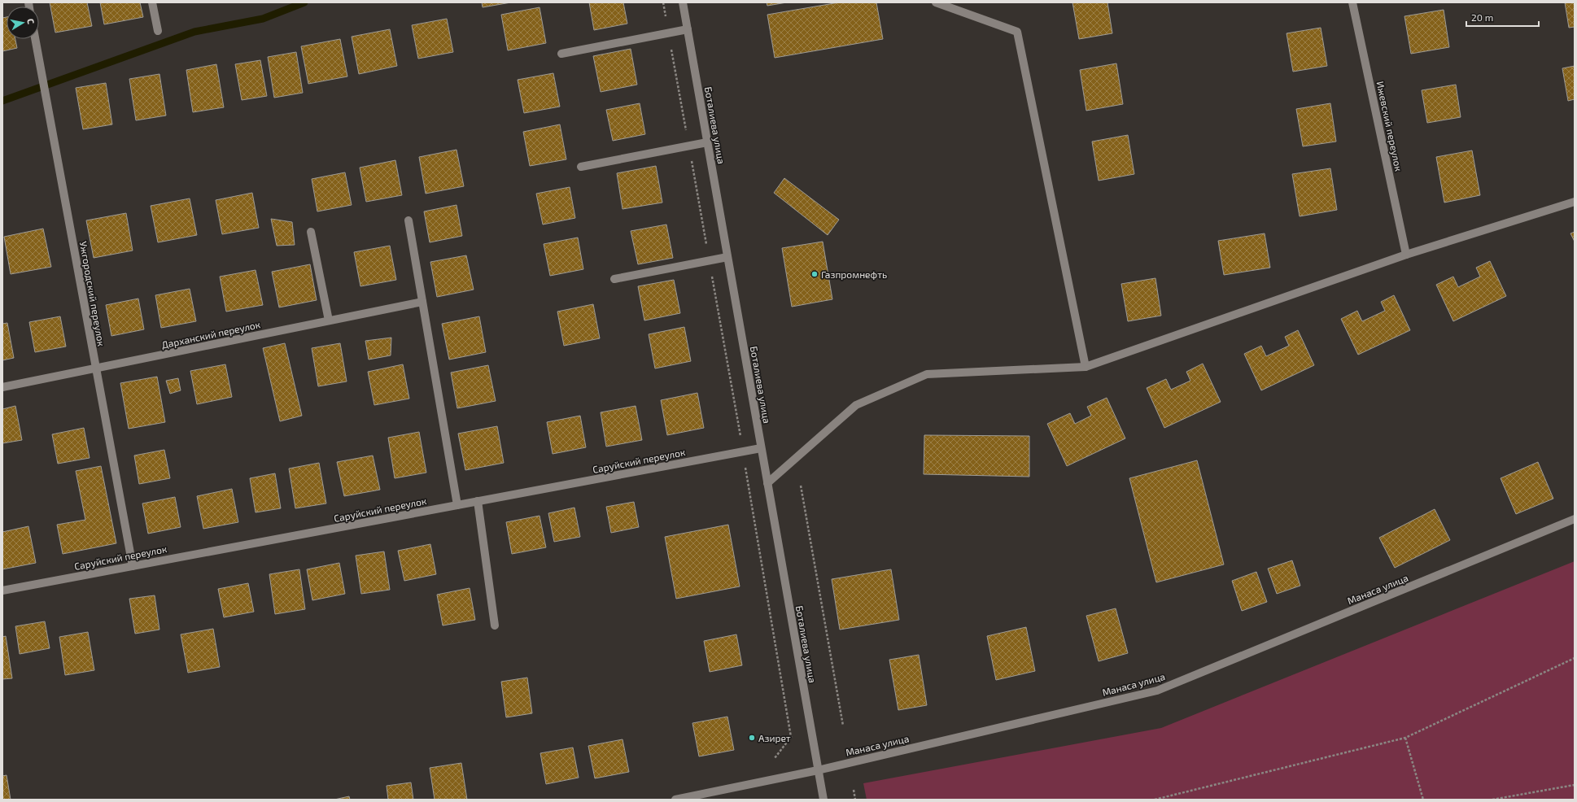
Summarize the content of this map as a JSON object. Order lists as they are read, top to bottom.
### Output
{
  "streets": {
    "street": [
      "Боталиева улица",
      "Ижевский переулок",
      "Ужгородский переулок",
      "Дарханский переулок",
      "Саруйский переулок",
      "Манаса улица"
    ]
  },
  "crossings": [
    ["Боталиева улица", "Саруйский переулок"],
    ["Боталиева улица", "Манаса улица"],
    ["Ужгородский переулок", "Дарханский переулок"],
    ["Ужгородский переулок", "Саруйский переулок"]
  ],
  "places": ["Газпромнефть", "Азирет"],
  "scale_bar": "20 m",
  "north": "right"
}
